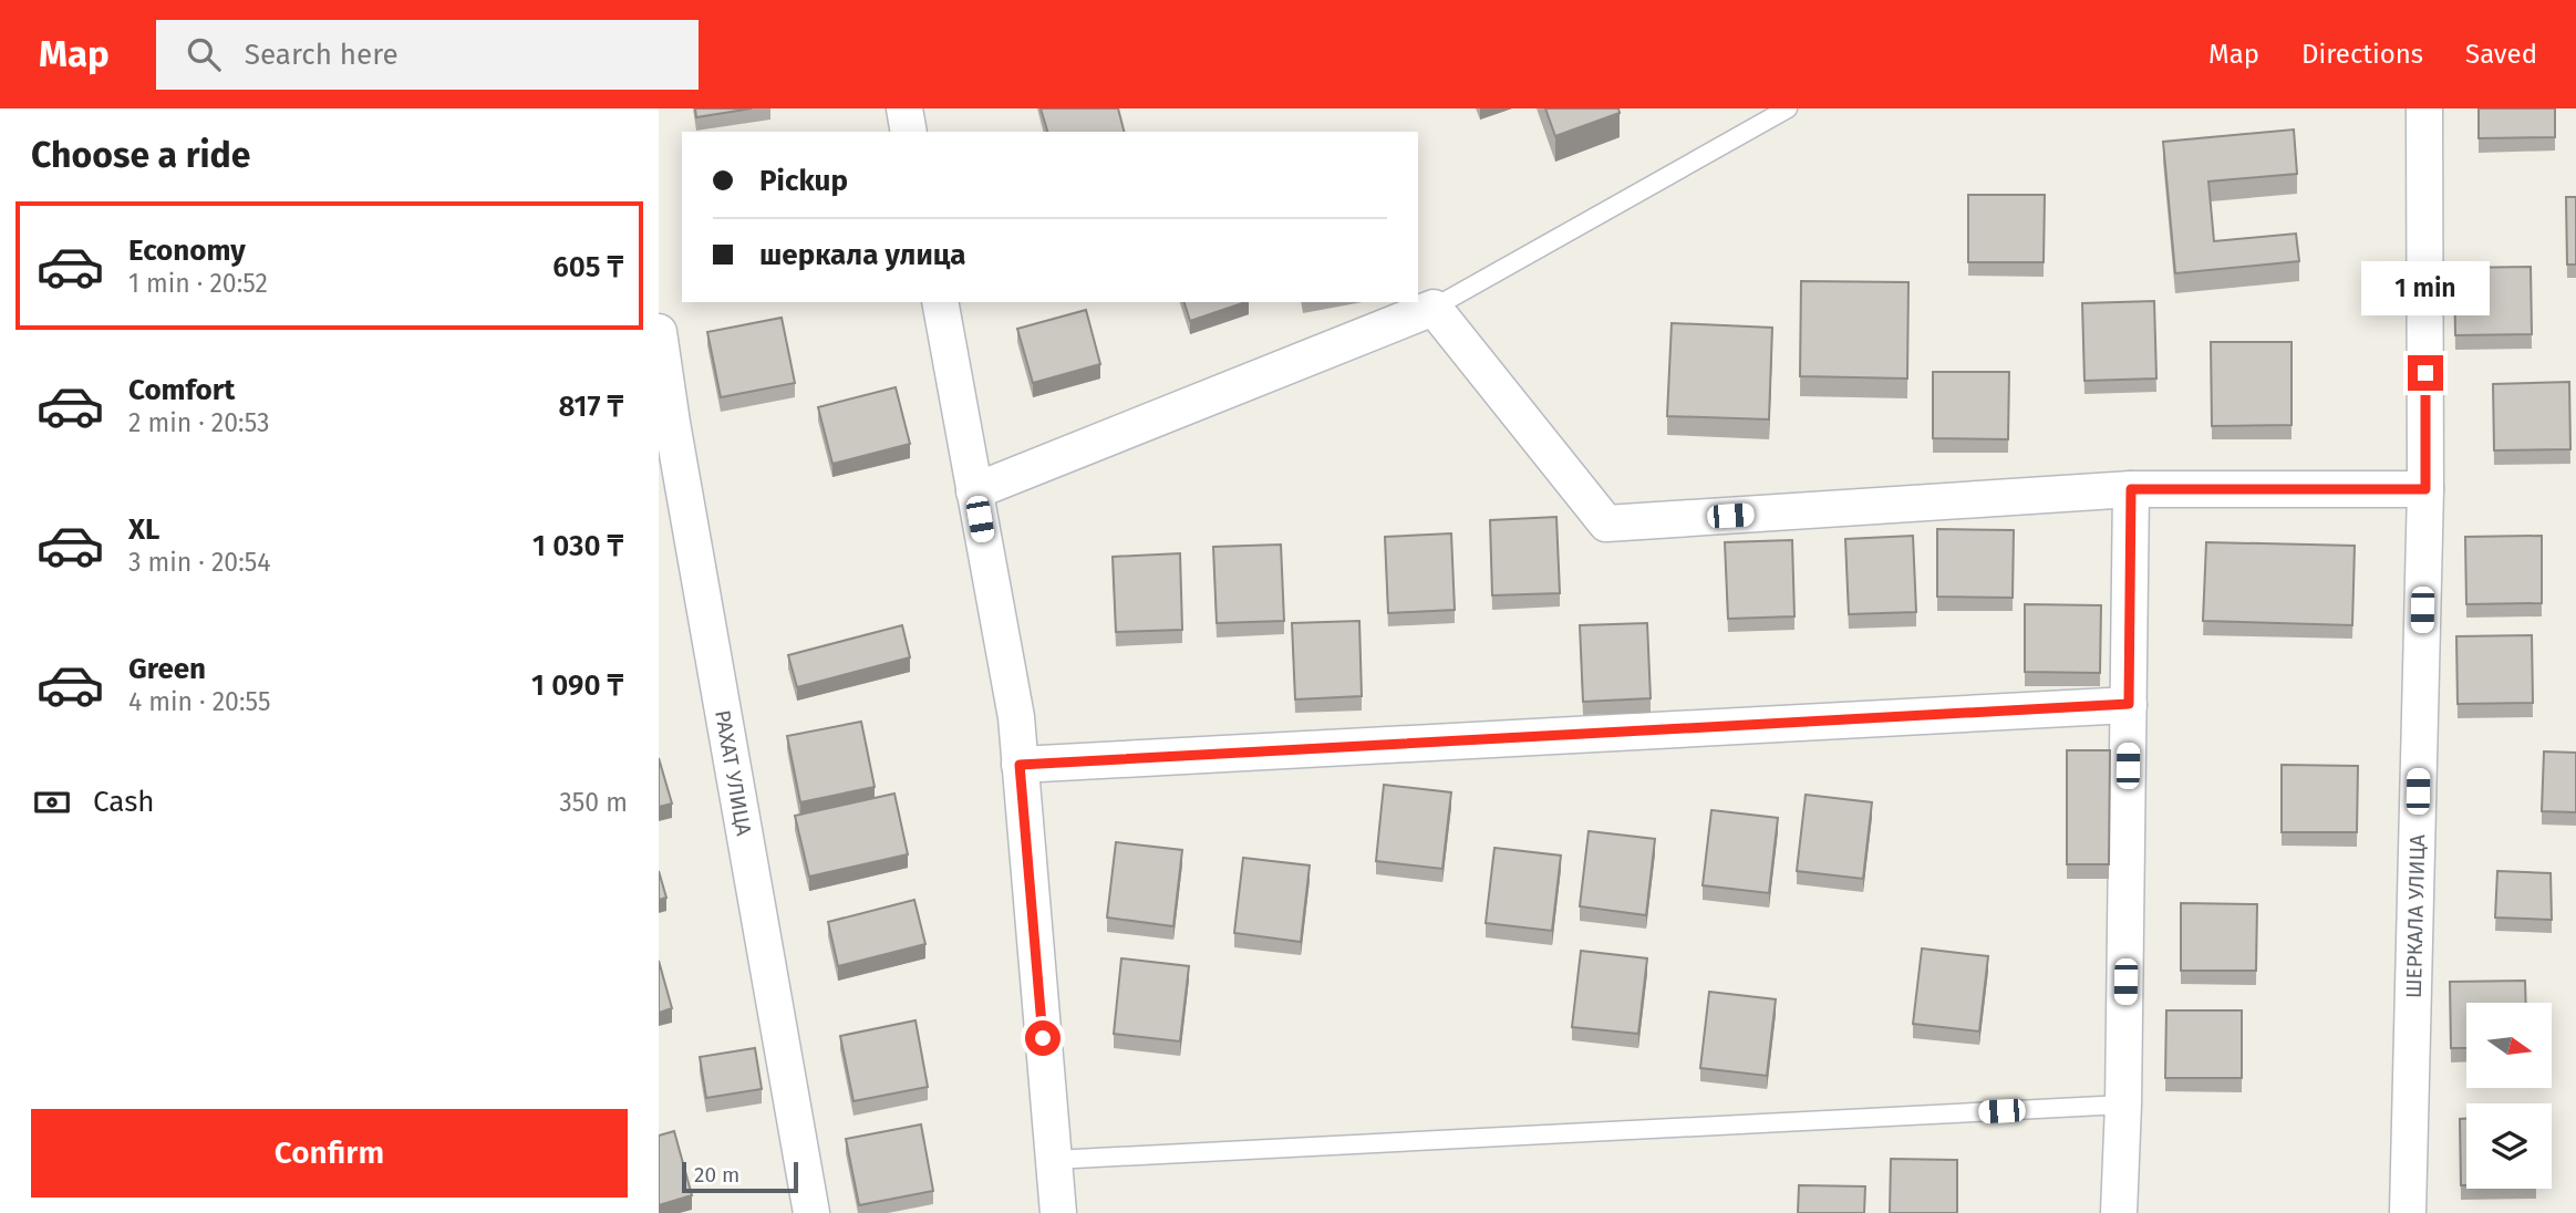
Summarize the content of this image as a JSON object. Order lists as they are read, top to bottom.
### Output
{
  "streets": {
    "street": ["РАХАТ УЛИЦА", "ШЕРКАЛА УЛИЦА"]
  },
  "scale_bar": "20 m",
  "north": "right",
  "page": {
    "header": "Map",
    "search": "Search here",
    "nav": ["Map", "Directions", "Saved"],
    "heading": "Choose a ride",
    "banner": ["Pickup", "шеркала улица"],
    "list": [
      {
        "name": "Economy",
        "note": "1 min · 20:52",
        "value": "605 ₸"
      },
      {
        "name": "Comfort",
        "note": "2 min · 20:53",
        "value": "817 ₸"
      },
      {
        "name": "XL",
        "note": "3 min · 20:54",
        "value": "1 030 ₸"
      },
      {
        "name": "Green",
        "note": "4 min · 20:55",
        "value": "1 090 ₸"
      }
    ],
    "bubble": "1 min",
    "pay": ["Cash", "350 m"],
    "buttons": "Confirm",
    "scale": "20 m"
  }
}
